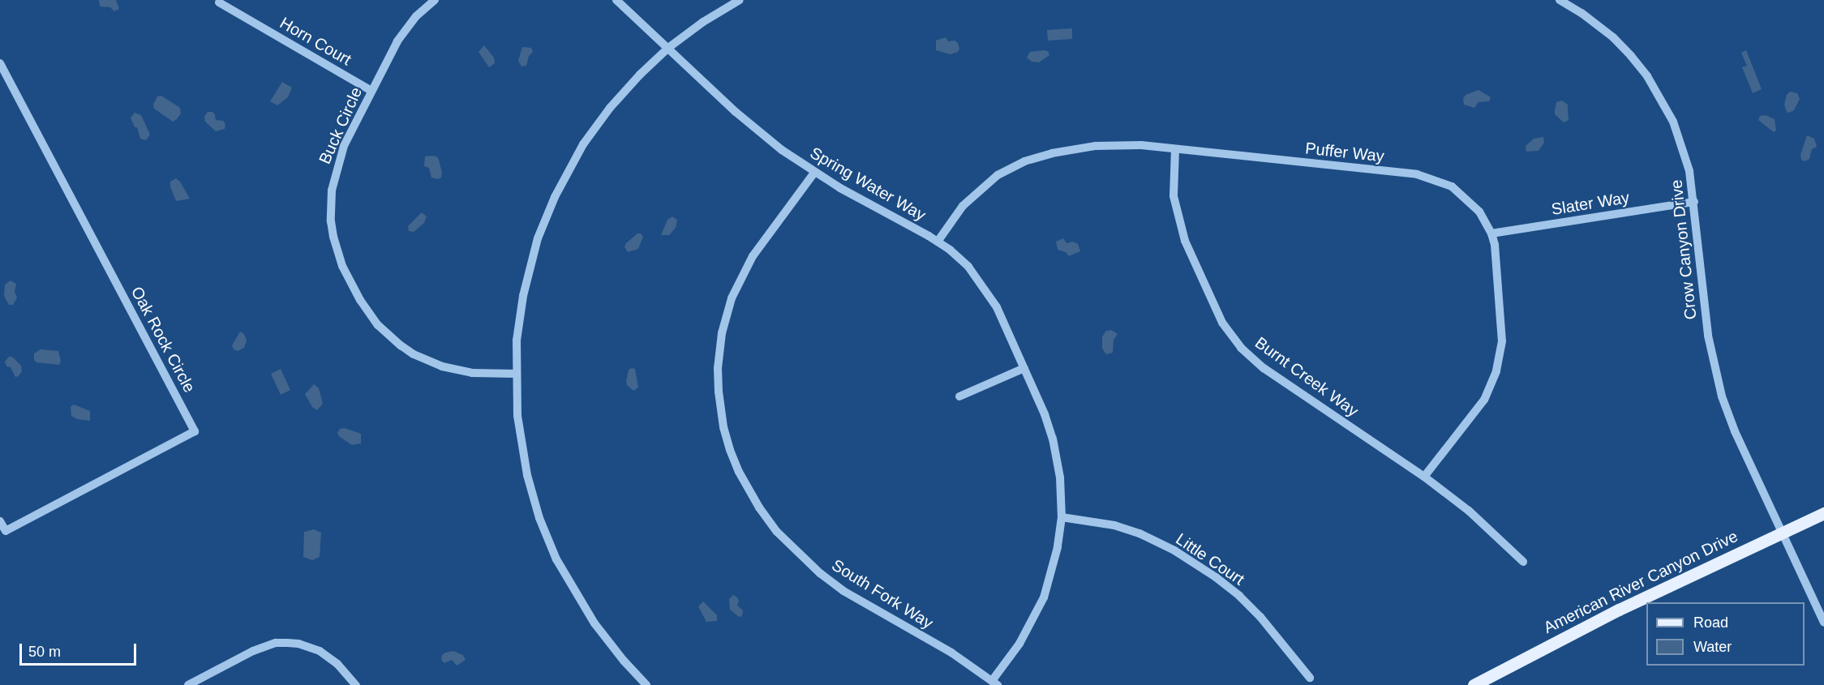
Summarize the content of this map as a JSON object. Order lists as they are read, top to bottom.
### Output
{
  "streets": {
    "main road": ["American River Canyon Drive"],
    "street": [
      "Horn Court",
      "Buck Circle",
      "Puffer Way",
      "Spring Water Way",
      "Slater Way",
      "Crow Canyon Drive",
      "Oak Rock Circle",
      "Burnt Creek Way",
      "Little Court",
      "South Fork Way"
    ]
  },
  "crossings": [
    ["Horn Court", "Buck Circle"],
    ["Puffer Way", "Spring Water Way"],
    ["Puffer Way", "Slater Way"],
    ["Puffer Way", "Burnt Creek Way"],
    ["Spring Water Way", "Little Court"],
    ["Spring Water Way", "South Fork Way"],
    ["Slater Way", "Crow Canyon Drive"],
    ["Crow Canyon Drive", "American River Canyon Drive"]
  ],
  "legend": ["Road", "Water"],
  "scale_bar": "50 m"
}
